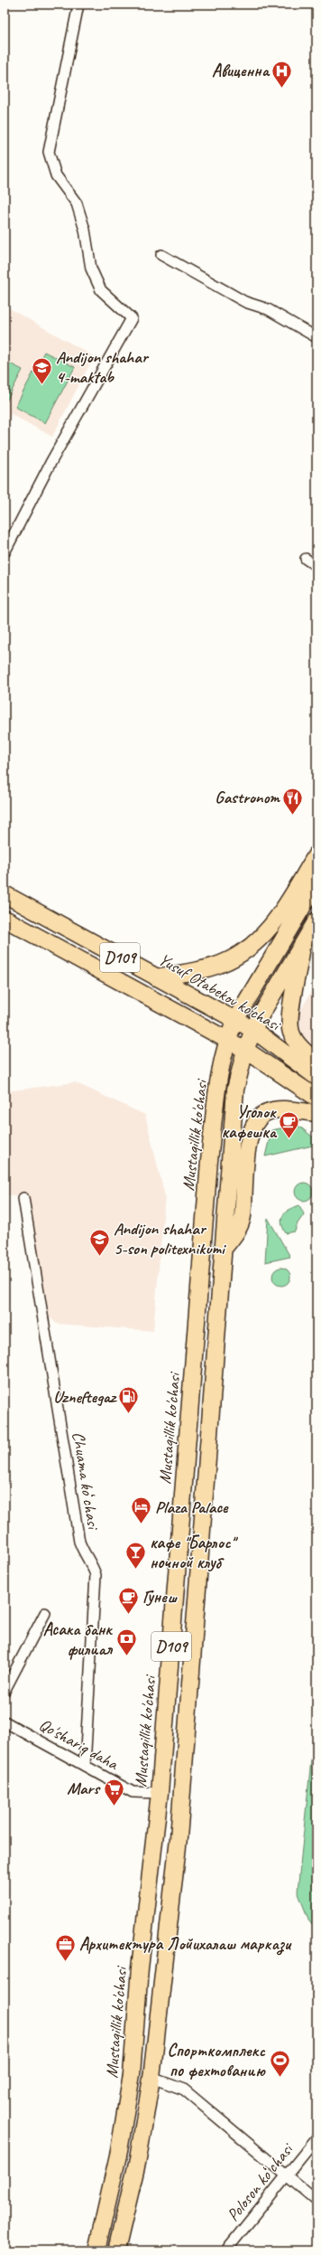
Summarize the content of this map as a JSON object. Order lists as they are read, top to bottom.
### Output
{
  "streets": {
    "main road": ["D109", "Yusuf Otabekov ko'chasi", "Mustaqillik ko'chasi"],
    "street": ["Chuama koʻchasi", "Qo'shariq daha", "Poloson koʻchasi"]
  },
  "crossings": [
    ["D109", "Yusuf Otabekov ko'chasi"],
    ["D109", "Mustaqillik ko'chasi"],
    ["Yusuf Otabekov ko'chasi", "Mustaqillik ko'chasi"],
    ["Mustaqillik ko'chasi", "Qo'shariq daha"],
    ["Chuama koʻchasi", "Qo'shariq daha"]
  ],
  "places": {
    "hospital": ["Авиценна"],
    "school or university": ["Andijon shahar 4-maktab", "Andijon shahar 5-son politexnikumi"],
    "restaurant": ["Gastronom"],
    "cafe": ["Уголок кафешка", "Гунеш"],
    "fuel station": ["Uzneftegaz"],
    "hotel": ["Plaza Palace"],
    "bar": ["кафе \"Барлос\" ночной клуб"],
    "bank": ["Асака банк филиал"],
    "supermarket": ["Mars"],
    "office": ["Архитектура Лойихалаш маркази"],
    "sports": ["Спорткомплекс по фехтованию"]
  }
}
